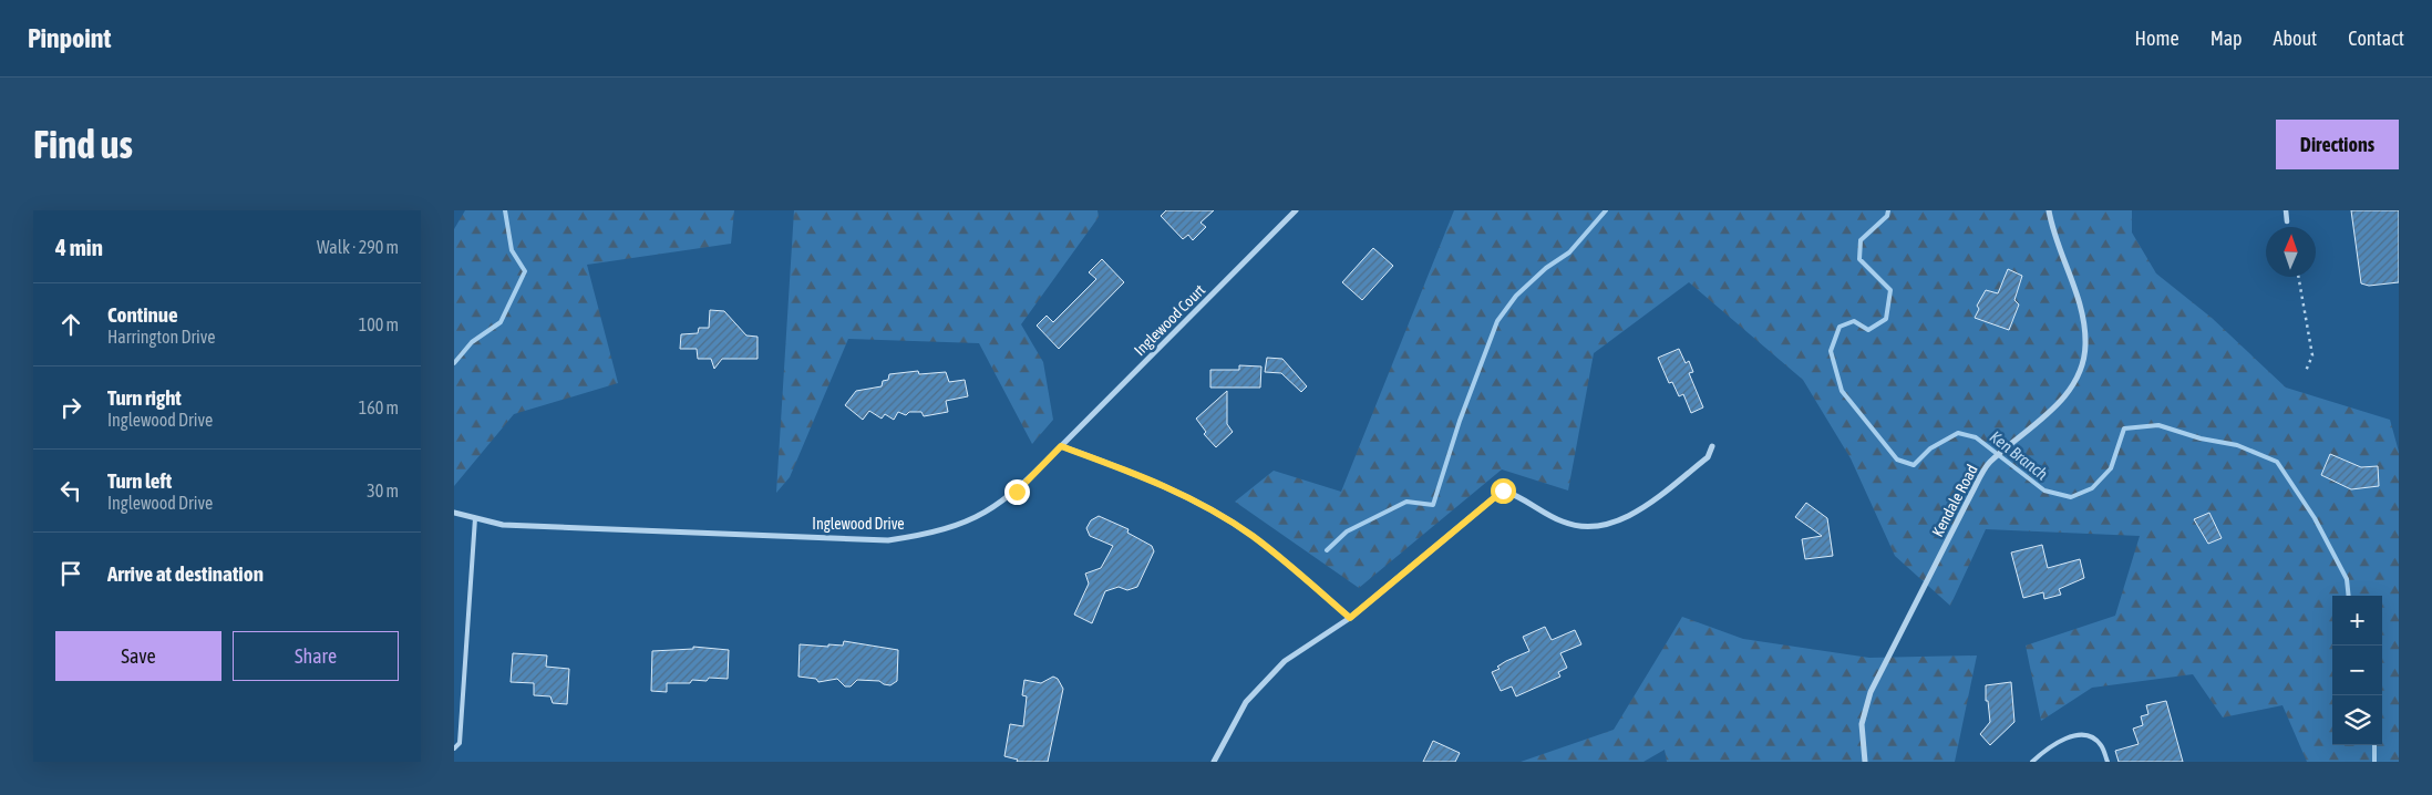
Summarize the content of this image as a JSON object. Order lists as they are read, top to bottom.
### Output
{
  "streets": {
    "street": ["Inglewood Court", "Kendale Road", "Inglewood Drive"]
  },
  "crossings": [
    ["Inglewood Court", "Inglewood Drive"]
  ],
  "water": ["Ken Branch"],
  "north": "top",
  "page": {
    "header": "Pinpoint",
    "nav": [
      "Home",
      "Map",
      "About",
      "Contact"
    ],
    "buttons": [
      "Directions",
      ["Save", "Share"]
    ],
    "title": "Find us",
    "heading": ["4 min", "Walk · 290 m"],
    "list": [
      ["Continue", "Harrington Drive", "100 m"],
      ["Turn right", "Inglewood Drive", "160 m"],
      ["Turn left", "Inglewood Drive", "30 m"],
      "Arrive at destination"
    ],
    "map_buttons": ["+", "−"]
  }
}
